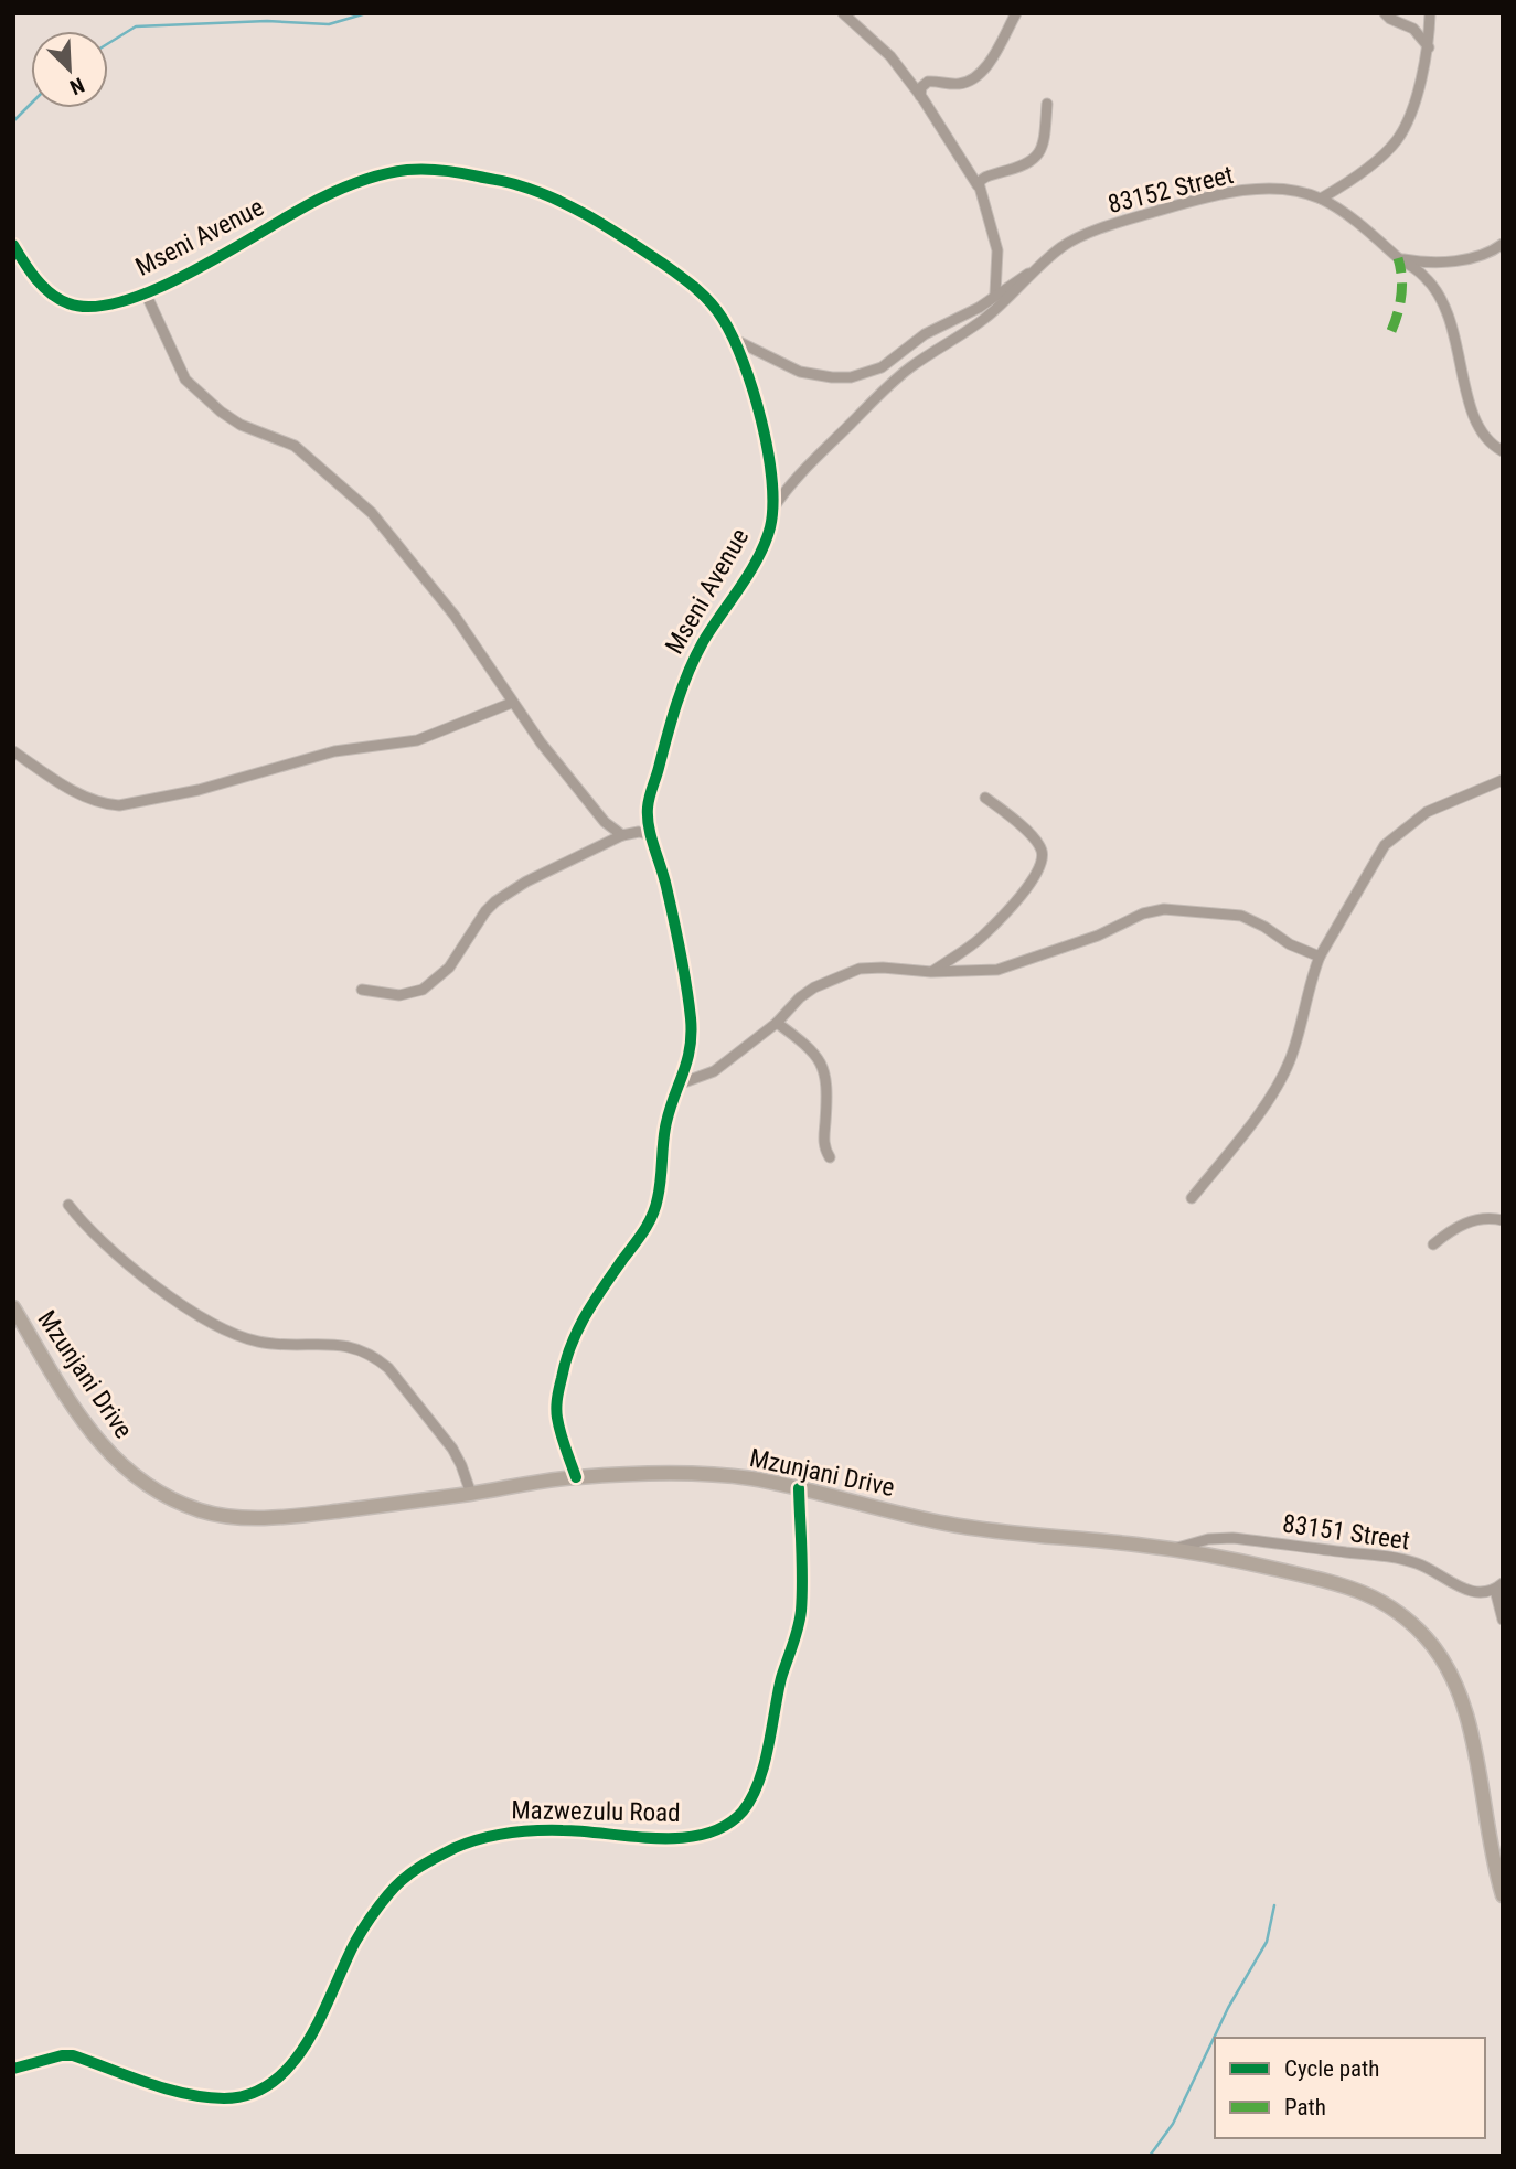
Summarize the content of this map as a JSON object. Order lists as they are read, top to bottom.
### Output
{
  "streets": {
    "main road": ["Mzunjani Drive"],
    "street": [
      "83152 Street",
      "Mseni Avenue",
      "83151 Street",
      "Mazwezulu Road"
    ]
  },
  "crossings": [
    ["83152 Street", "Mseni Avenue"],
    ["Mseni Avenue", "Mzunjani Drive"],
    ["Mzunjani Drive", "83151 Street"],
    ["Mzunjani Drive", "Mazwezulu Road"]
  ],
  "legend": ["Cycle path", "Path"],
  "north": "bottom right"
}
